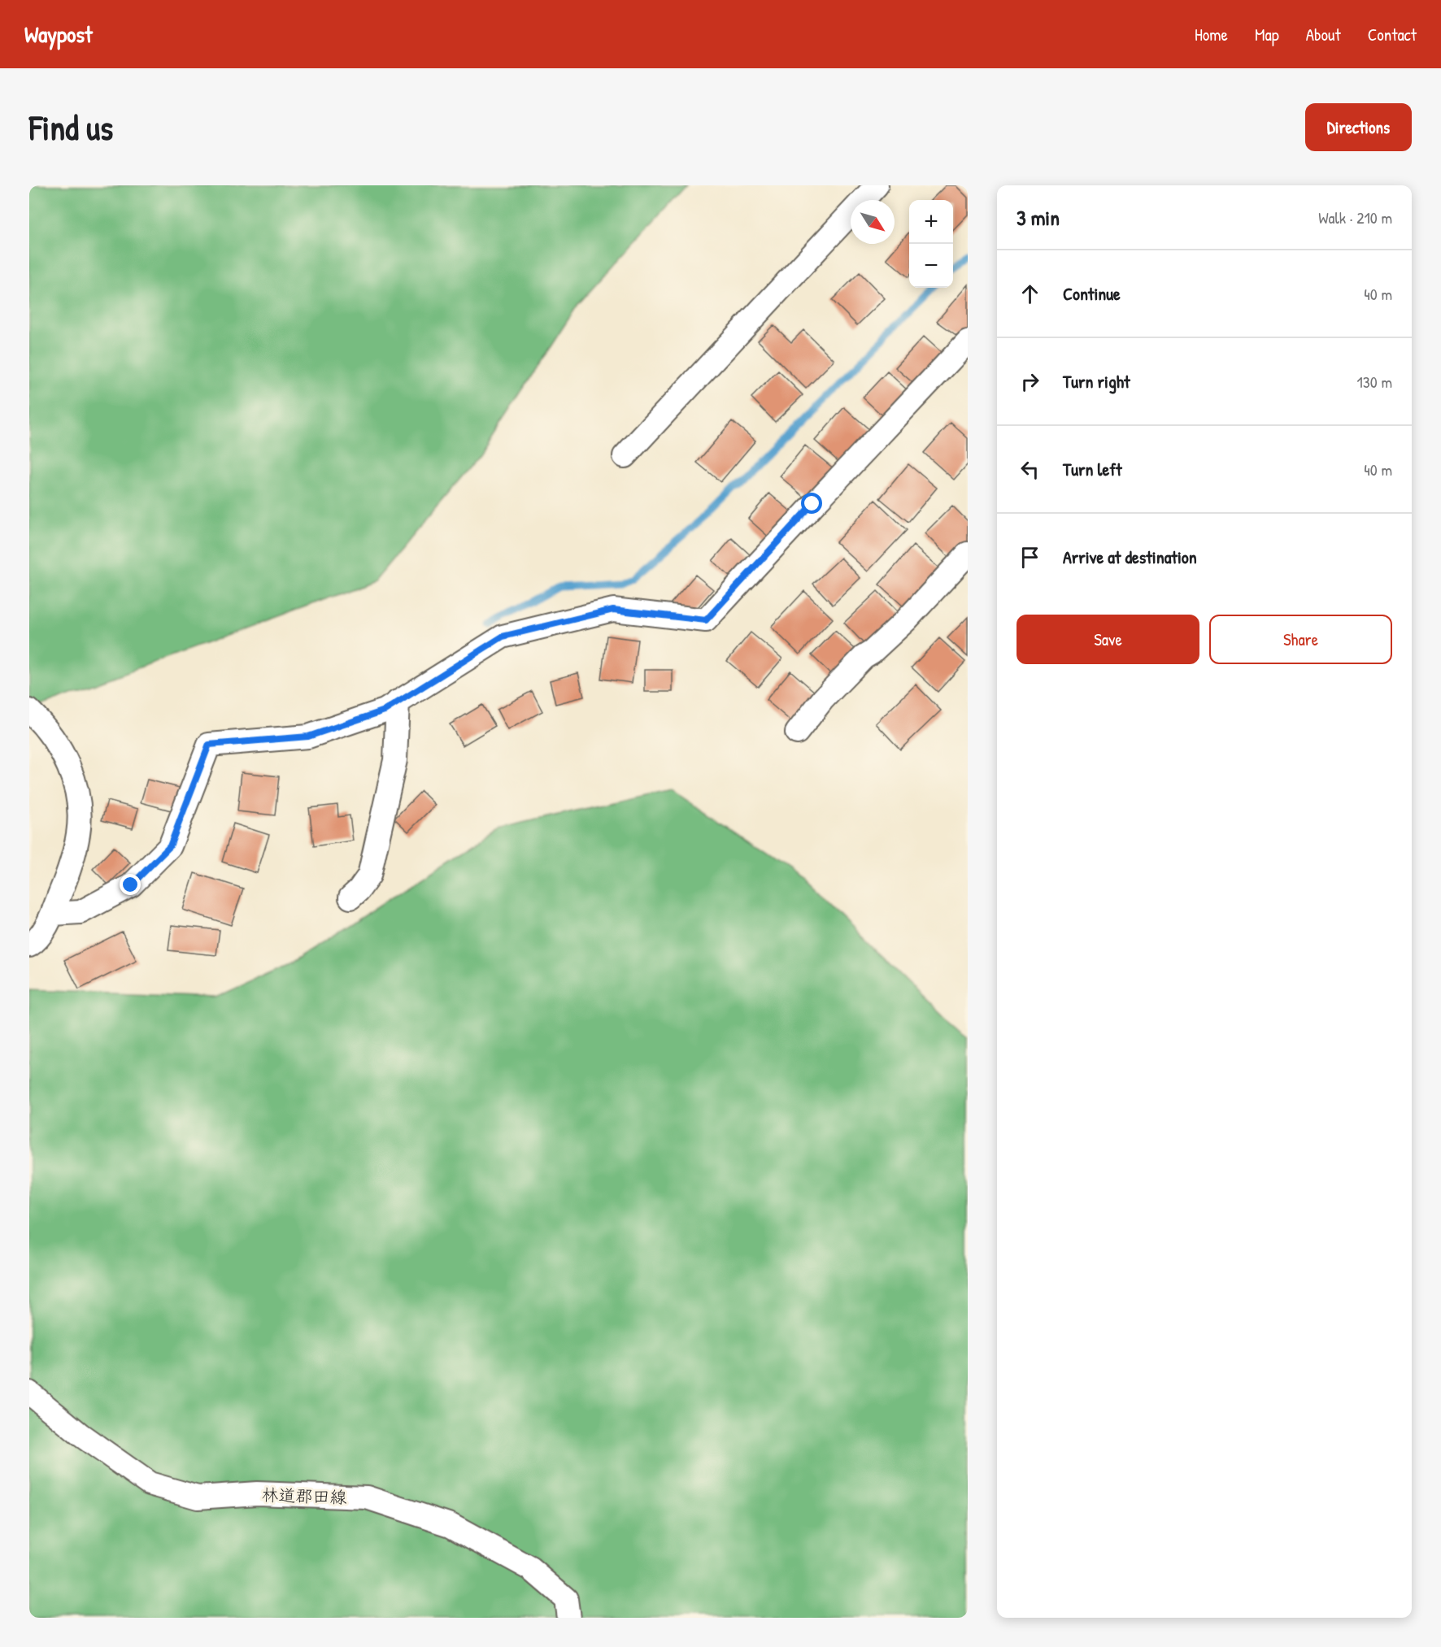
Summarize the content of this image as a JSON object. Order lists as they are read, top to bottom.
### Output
{
  "streets": {
    "street": ["林道郡田線"]
  },
  "north": "bottom right",
  "page": {
    "header": "Waypost",
    "nav": [
      "Home",
      "Map",
      "About",
      "Contact"
    ],
    "buttons": [
      "Directions",
      ["Save", "Share"]
    ],
    "title": "Find us",
    "heading": ["3 min", "Walk · 210 m"],
    "map_buttons": ["+", "−"],
    "list": [
      ["Continue", "40 m"],
      ["Turn right", "130 m"],
      ["Turn left", "40 m"],
      "Arrive at destination"
    ]
  }
}
